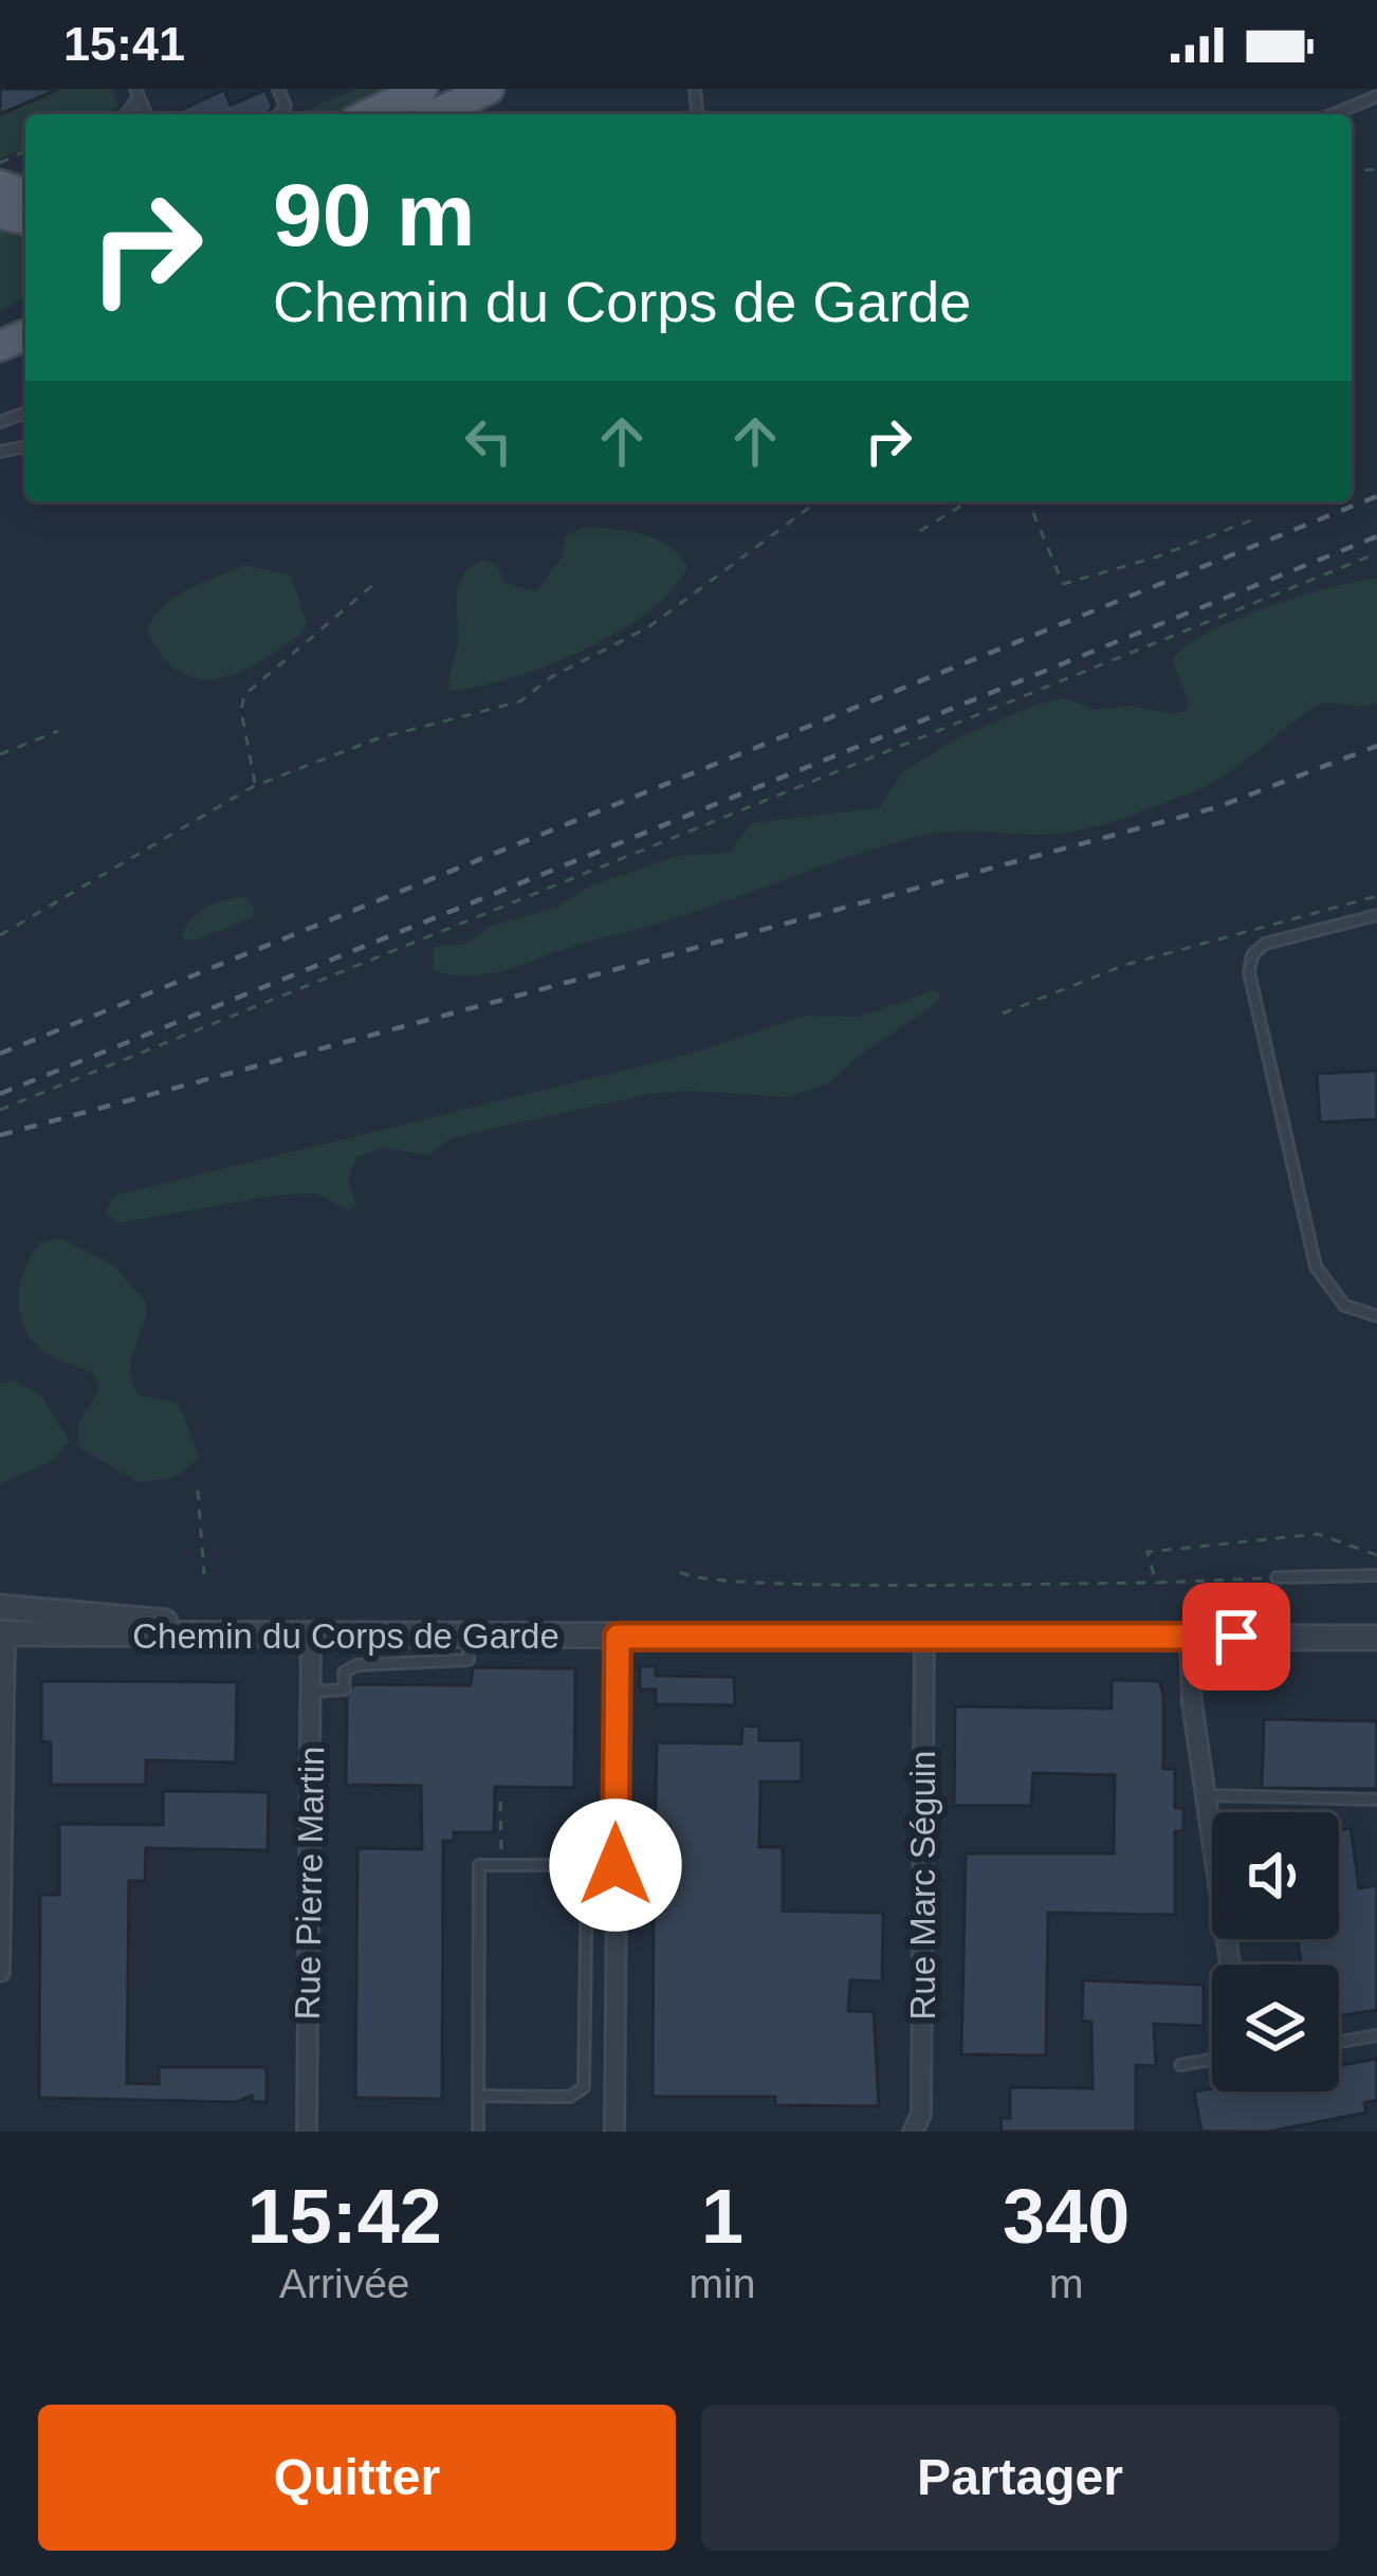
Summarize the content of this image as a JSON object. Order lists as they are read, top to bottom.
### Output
{
  "streets": {
    "street": ["Chemin du Corps de Garde", "Rue Pierre Martin", "Rue Marc Séguin"]
  },
  "crossings": [
    ["Chemin du Corps de Garde", "Rue Pierre Martin"],
    ["Chemin du Corps de Garde", "Rue Marc Séguin"]
  ],
  "page": {
    "status": "15:41",
    "turn": ["90 m", "Chemin du Corps de Garde"],
    "eta": [
      "15:42",
      "Arrivée",
      "1",
      "min",
      "340",
      "m"
    ],
    "buttons": ["Quitter", "Partager"]
  }
}
